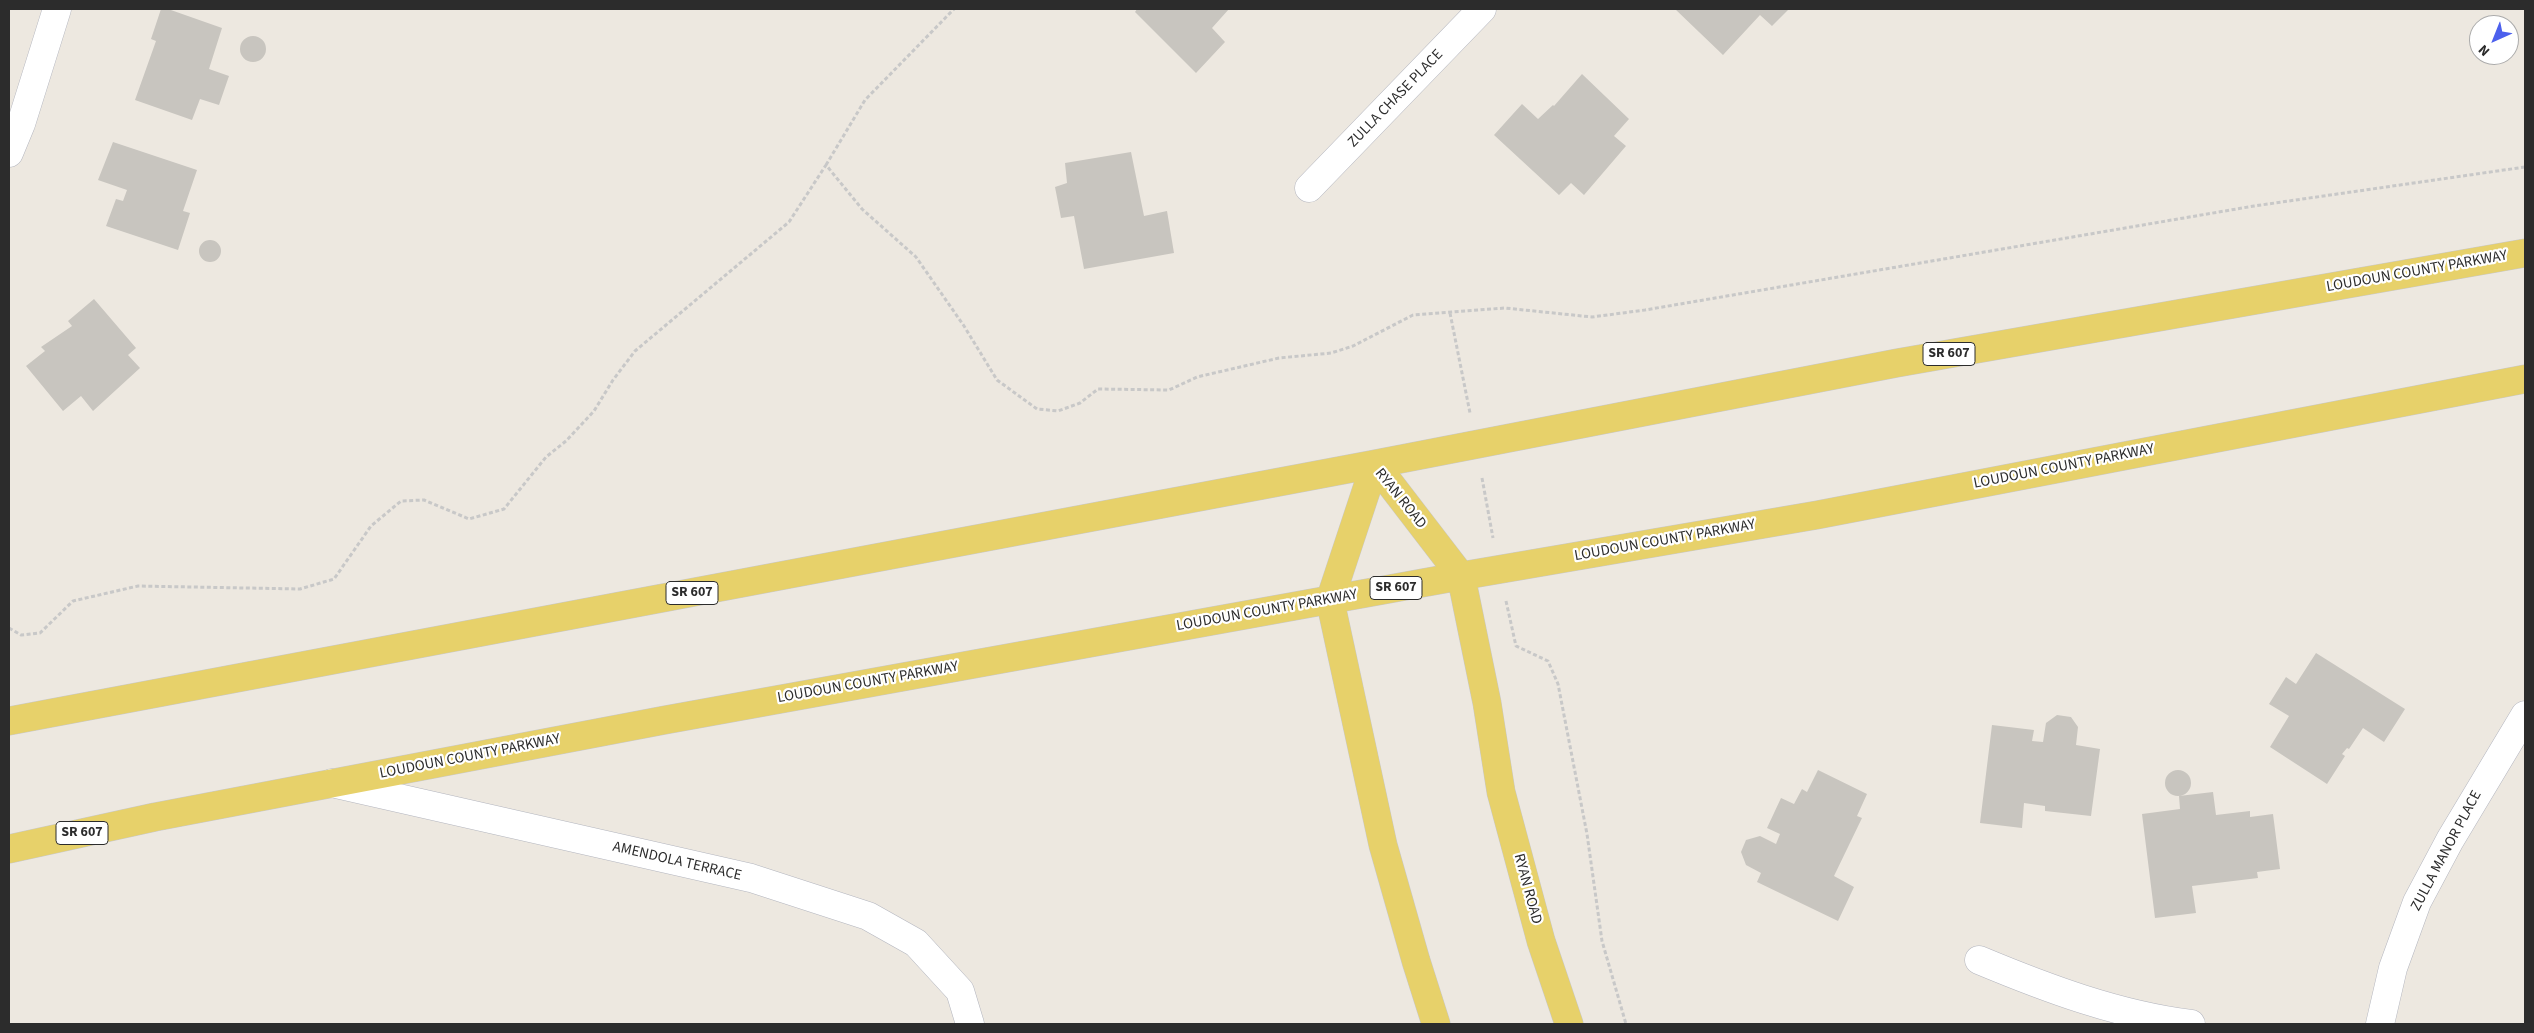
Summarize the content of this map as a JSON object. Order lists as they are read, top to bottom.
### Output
{
  "streets": {
    "main road": ["LOUDOUN COUNTY PARKWAY", "SR 607", "RYAN ROAD"],
    "street": ["ZULLA CHASE PLACE", "ZULLA MANOR PLACE", "AMENDOLA TERRACE"]
  },
  "crossings": [
    ["LOUDOUN COUNTY PARKWAY", "RYAN ROAD"],
    ["LOUDOUN COUNTY PARKWAY", "AMENDOLA TERRACE"]
  ],
  "north": "bottom left"
}
